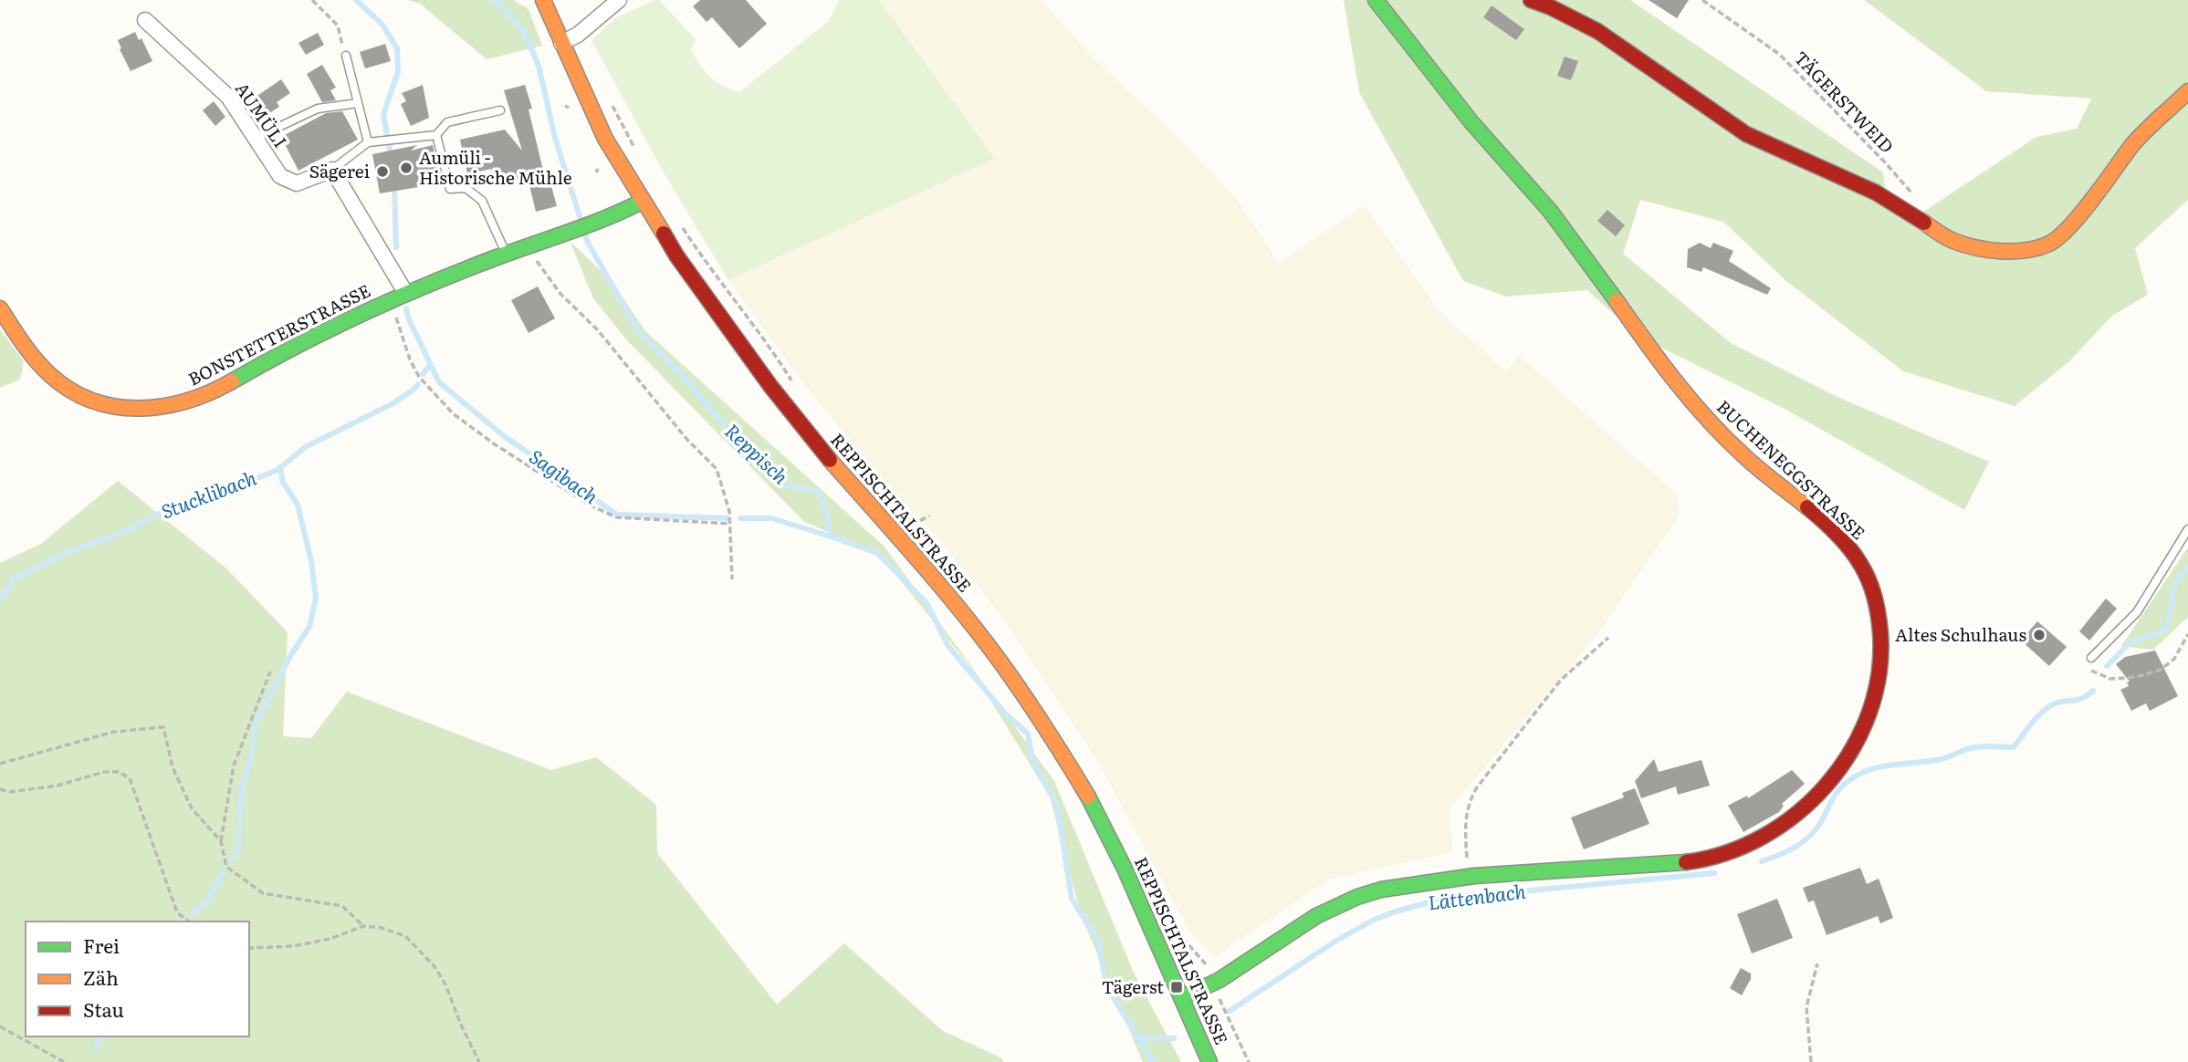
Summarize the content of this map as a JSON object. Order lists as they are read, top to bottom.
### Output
{
  "streets": {
    "street": [
      "AUMÜLI",
      "BONSTETTERSTRASSE",
      "BUCHENEGGSTRASSE",
      "REPPISCHTALSTRASSE"
    ],
    "path": ["TÄGERSTWEID"]
  },
  "crossings": [
    ["BONSTETTERSTRASSE", "REPPISCHTALSTRASSE"],
    ["BUCHENEGGSTRASSE", "REPPISCHTALSTRASSE"]
  ],
  "water": [
    "Reppisch",
    "Sagibach",
    "Stucklibach",
    "Lättenbach"
  ],
  "places": {
    "other": ["Aumüli - Historische Mühle", "Sägerei", "Altes Schulhaus"],
    "transit": ["Tägerst"]
  },
  "legend": ["Frei", "Zäh", "Stau"]
}
